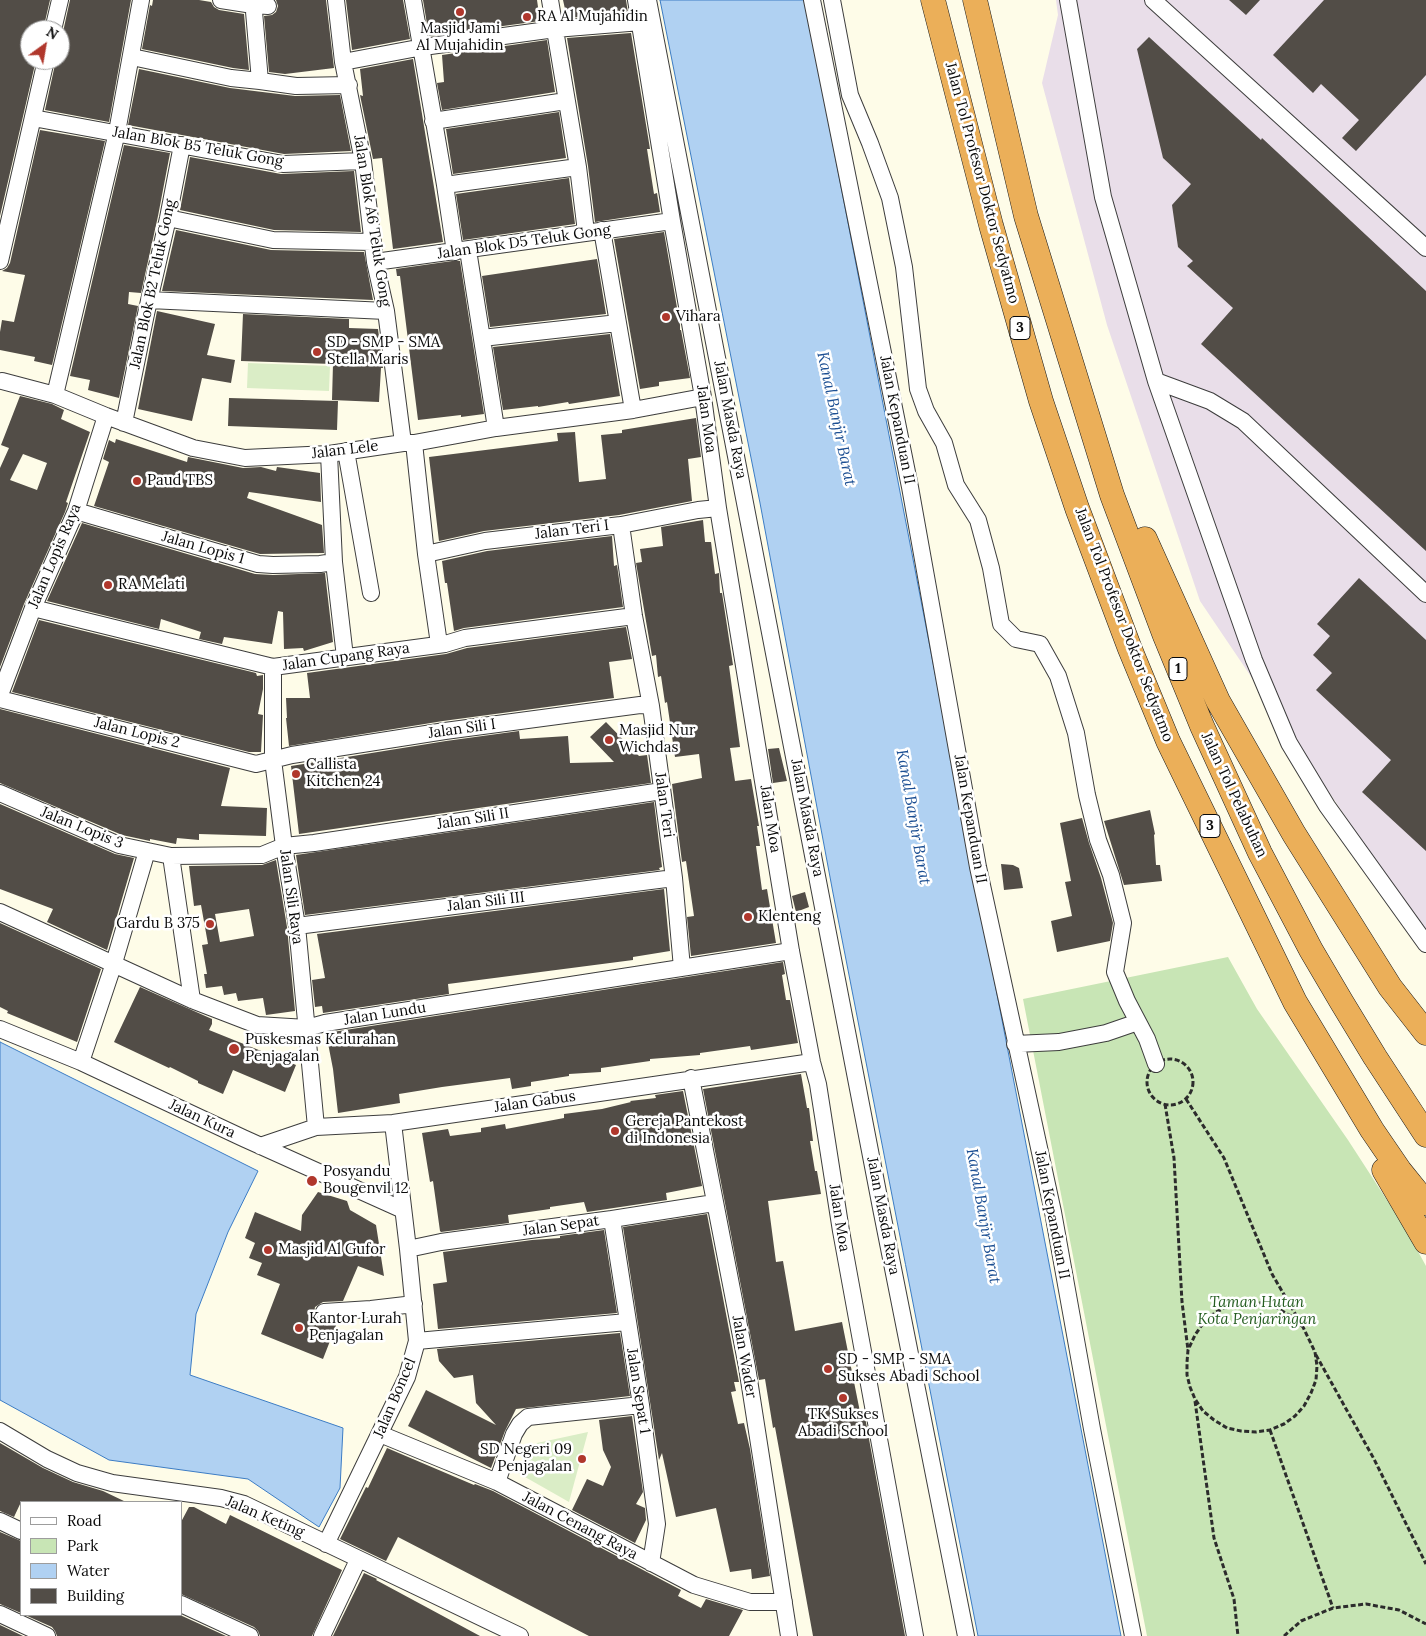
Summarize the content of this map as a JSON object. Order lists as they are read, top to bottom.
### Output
{
  "streets": {
    "highway": [
      "Jalan Tol Profesor Doktor Sedyatmo",
      "3",
      "1",
      "Jalan Tol Pelabuhan"
    ],
    "street": [
      "Jalan Blok B5 Teluk Gong",
      "Jalan Blok A6 Teluk Gong",
      "Jalan Blok D5 Teluk Gong",
      "Jalan Blok B2 Teluk Gong",
      "Jalan Moa",
      "Jalan Masda Raya",
      "Jalan Kepanduan II",
      "Jalan Lele",
      "Jalan Teri I",
      "Jalan Lopis 1",
      "Jalan Lopis Raya",
      "Jalan Cupang Raya",
      "Jalan Sili I",
      "Jalan Lopis 2",
      "Jalan Teri",
      "Jalan Sili II",
      "Jalan Lopis 3",
      "Jalan Sili Raya",
      "Jalan Sili III",
      "Jalan Lundu",
      "Jalan Gabus",
      "Jalan Kura",
      "Jalan Sepat",
      "Jalan Wader",
      "Jalan Sepat 1",
      "Jalan Boncel",
      "Jalan Keting",
      "Jalan Cenang Raya"
    ]
  },
  "crossings": [
    ["Jalan Blok B5 Teluk Gong", "Jalan Blok A6 Teluk Gong"],
    ["Jalan Blok B5 Teluk Gong", "Jalan Blok B2 Teluk Gong"],
    ["Jalan Blok A6 Teluk Gong", "Jalan Blok D5 Teluk Gong"],
    ["Jalan Blok A6 Teluk Gong", "Jalan Lele"],
    ["Jalan Blok A6 Teluk Gong", "Jalan Teri I"],
    ["Jalan Blok A6 Teluk Gong", "Jalan Cupang Raya"],
    ["Jalan Blok D5 Teluk Gong", "Jalan Moa"],
    ["Jalan Blok B2 Teluk Gong", "Jalan Lele"],
    ["Jalan Moa", "Jalan Lele"],
    ["Jalan Moa", "Jalan Teri I"],
    ["Jalan Moa", "Jalan Lundu"],
    ["Jalan Moa", "Jalan Gabus"],
    ["Jalan Lele", "Jalan Lopis Raya"],
    ["Jalan Teri I", "Jalan Teri"],
    ["Jalan Lopis 1", "Jalan Lopis Raya"],
    ["Jalan Lopis Raya", "Jalan Cupang Raya"],
    ["Jalan Cupang Raya", "Jalan Teri"],
    ["Jalan Cupang Raya", "Jalan Sili Raya"],
    ["Jalan Sili I", "Jalan Lopis 2"],
    ["Jalan Sili I", "Jalan Teri"],
    ["Jalan Sili I", "Jalan Sili Raya"],
    ["Jalan Lopis 2", "Jalan Sili Raya"],
    ["Jalan Teri", "Jalan Sili II"],
    ["Jalan Teri", "Jalan Sili III"],
    ["Jalan Teri", "Jalan Lundu"],
    ["Jalan Sili II", "Jalan Lopis 3"],
    ["Jalan Sili II", "Jalan Sili Raya"],
    ["Jalan Lopis 3", "Jalan Sili Raya"],
    ["Jalan Sili Raya", "Jalan Sili III"],
    ["Jalan Sili Raya", "Jalan Lundu"],
    ["Jalan Sili Raya", "Jalan Gabus"],
    ["Jalan Gabus", "Jalan Kura"],
    ["Jalan Gabus", "Jalan Wader"],
    ["Jalan Gabus", "Jalan Boncel"],
    ["Jalan Kura", "Jalan Boncel"],
    ["Jalan Sepat", "Jalan Wader"],
    ["Jalan Sepat", "Jalan Sepat 1"],
    ["Jalan Sepat", "Jalan Boncel"],
    ["Jalan Wader", "Jalan Cenang Raya"],
    ["Jalan Sepat 1", "Jalan Cenang Raya"],
    ["Jalan Boncel", "Jalan Keting"],
    ["Jalan Boncel", "Jalan Cenang Raya"]
  ],
  "water": ["Kanal Banjir Barat"],
  "parks": ["Taman Hutan Kota Penjaringan"],
  "places": [
    "Masjid Jami Al Mujahidin",
    "RA Al Mujahidin",
    "Vihara",
    "SD - SMP - SMA Stella Maris",
    "Paud TBS",
    "RA Melati",
    "Masjid Nur Wichdas",
    "Callista Kitchen 24",
    "Klenteng",
    "Gardu B 375",
    "Puskesmas Kelurahan Penjagalan",
    "Gereja Pantekost di Indonesia",
    "Posyandu Bougenvil 12",
    "Masjid Al Gufor",
    "Kantor Lurah Penjagalan",
    "SD - SMP - SMA Sukses Abadi School",
    "TK Sukses Abadi School",
    "SD Negeri 09 Penjagalan"
  ],
  "legend": [
    "Road",
    "Park",
    "Water",
    "Building"
  ],
  "north": "top right"
}
